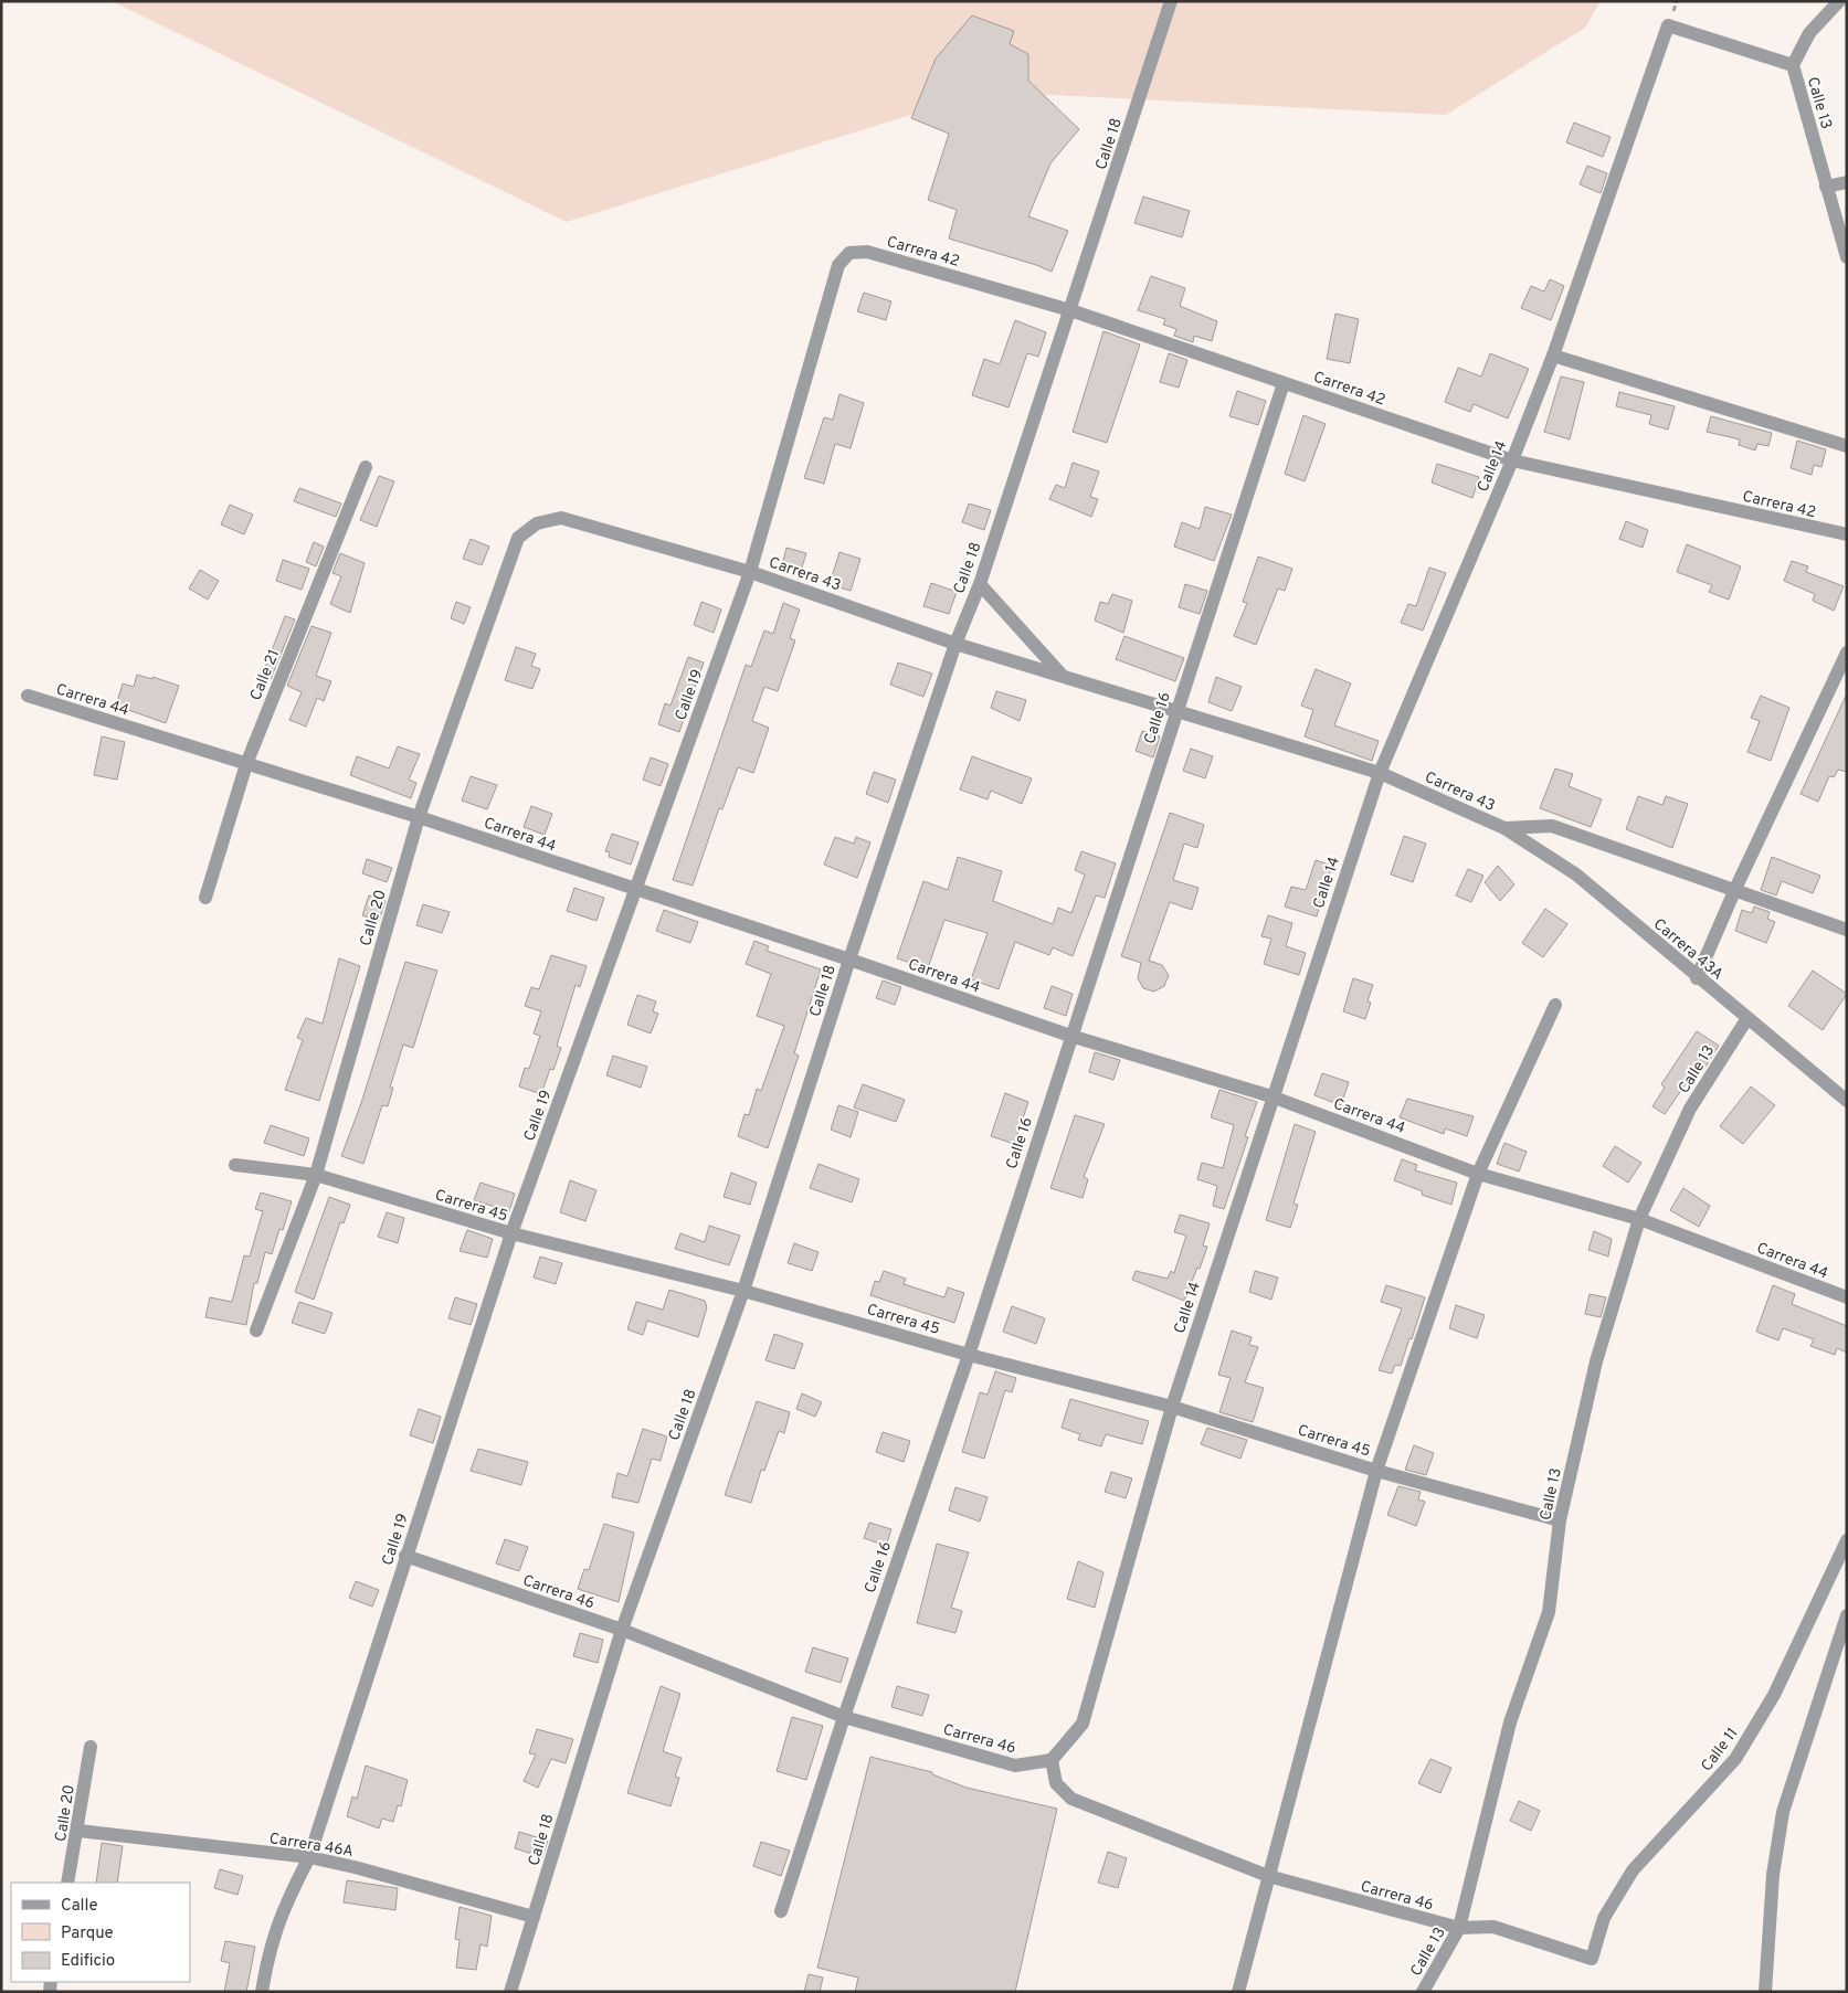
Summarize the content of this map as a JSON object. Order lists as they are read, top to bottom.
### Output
{
  "streets": {
    "street": [
      "Calle 13",
      "Calle 18",
      "Carrera 42",
      "Calle 14",
      "Carrera 43",
      "Calle 21",
      "Calle 19",
      "Carrera 44",
      "Calle 16",
      "Calle 20",
      "Carrera 43A",
      "Carrera 45",
      "Carrera 46",
      "Calle 11",
      "Carrera 46A"
    ]
  },
  "crossings": [
    ["Calle 13", "Calle 14"],
    ["Calle 13", "Carrera 44"],
    ["Calle 13", "Carrera 43A"],
    ["Calle 13", "Carrera 45"],
    ["Calle 13", "Carrera 46"],
    ["Calle 18", "Carrera 42"],
    ["Calle 18", "Carrera 43"],
    ["Calle 18", "Carrera 44"],
    ["Calle 18", "Carrera 45"],
    ["Calle 18", "Carrera 46"],
    ["Calle 18", "Carrera 46A"],
    ["Carrera 42", "Calle 14"],
    ["Carrera 42", "Calle 19"],
    ["Carrera 42", "Calle 16"],
    ["Calle 14", "Carrera 43"],
    ["Calle 14", "Carrera 44"],
    ["Calle 14", "Carrera 45"],
    ["Calle 14", "Carrera 46"],
    ["Carrera 43", "Calle 19"],
    ["Carrera 43", "Calle 16"],
    ["Carrera 43", "Calle 20"],
    ["Carrera 43", "Carrera 43A"],
    ["Calle 21", "Carrera 44"],
    ["Calle 19", "Carrera 44"],
    ["Calle 19", "Carrera 45"],
    ["Calle 19", "Carrera 46"],
    ["Calle 19", "Carrera 46A"],
    ["Carrera 44", "Calle 16"],
    ["Carrera 44", "Calle 20"],
    ["Calle 16", "Carrera 45"],
    ["Calle 16", "Carrera 46"],
    ["Calle 20", "Carrera 45"],
    ["Calle 20", "Carrera 46A"],
    ["Carrera 46", "Calle 11"]
  ],
  "legend": ["Calle", "Parque", "Edificio"]
}
